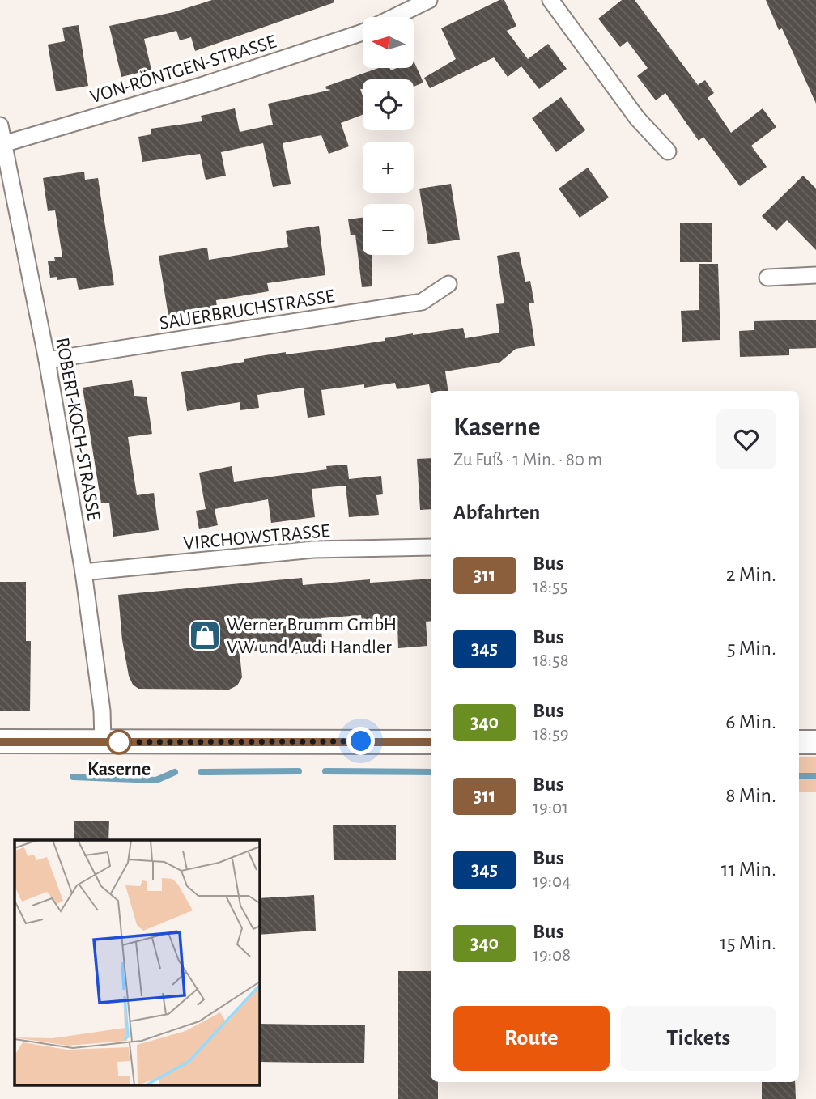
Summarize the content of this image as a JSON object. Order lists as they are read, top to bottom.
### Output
{
  "streets": {
    "street": [
      "VON-RÖNTGEN-STRASSE",
      "SAUERBRUCHSTRASSE",
      "ROBERT-KOCH-STRASSE",
      "VIRCHOWSTRASSE"
    ]
  },
  "crossings": [
    ["VON-RÖNTGEN-STRASSE", "ROBERT-KOCH-STRASSE"],
    ["SAUERBRUCHSTRASSE", "ROBERT-KOCH-STRASSE"],
    ["ROBERT-KOCH-STRASSE", "VIRCHOWSTRASSE"]
  ],
  "places": {
    "shop": ["Werner Brumm GmbH VW und Audi Handler"],
    "other": ["Kaserne"]
  },
  "lines": ["bus line 311"],
  "north": "left",
  "page": {
    "map_buttons": ["+", "−"],
    "heading": [
      ["Kaserne", "Zu Fuß · 1 Min. · 80 m"],
      "Abfahrten"
    ],
    "list": [
      {
        "mark": "311",
        "name": "Bus",
        "note": "18:55",
        "value": "2 Min."
      },
      {
        "mark": "345",
        "name": "Bus",
        "note": "18:58",
        "value": "5 Min."
      },
      {
        "mark": "340",
        "name": "Bus",
        "note": "18:59",
        "value": "6 Min."
      },
      {
        "mark": "311",
        "name": "Bus",
        "note": "19:01",
        "value": "8 Min."
      },
      {
        "mark": "345",
        "name": "Bus",
        "note": "19:04",
        "value": "11 Min."
      },
      {
        "mark": "340",
        "name": "Bus",
        "note": "19:08",
        "value": "15 Min."
      }
    ],
    "buttons": ["Route", "Tickets"]
  }
}
